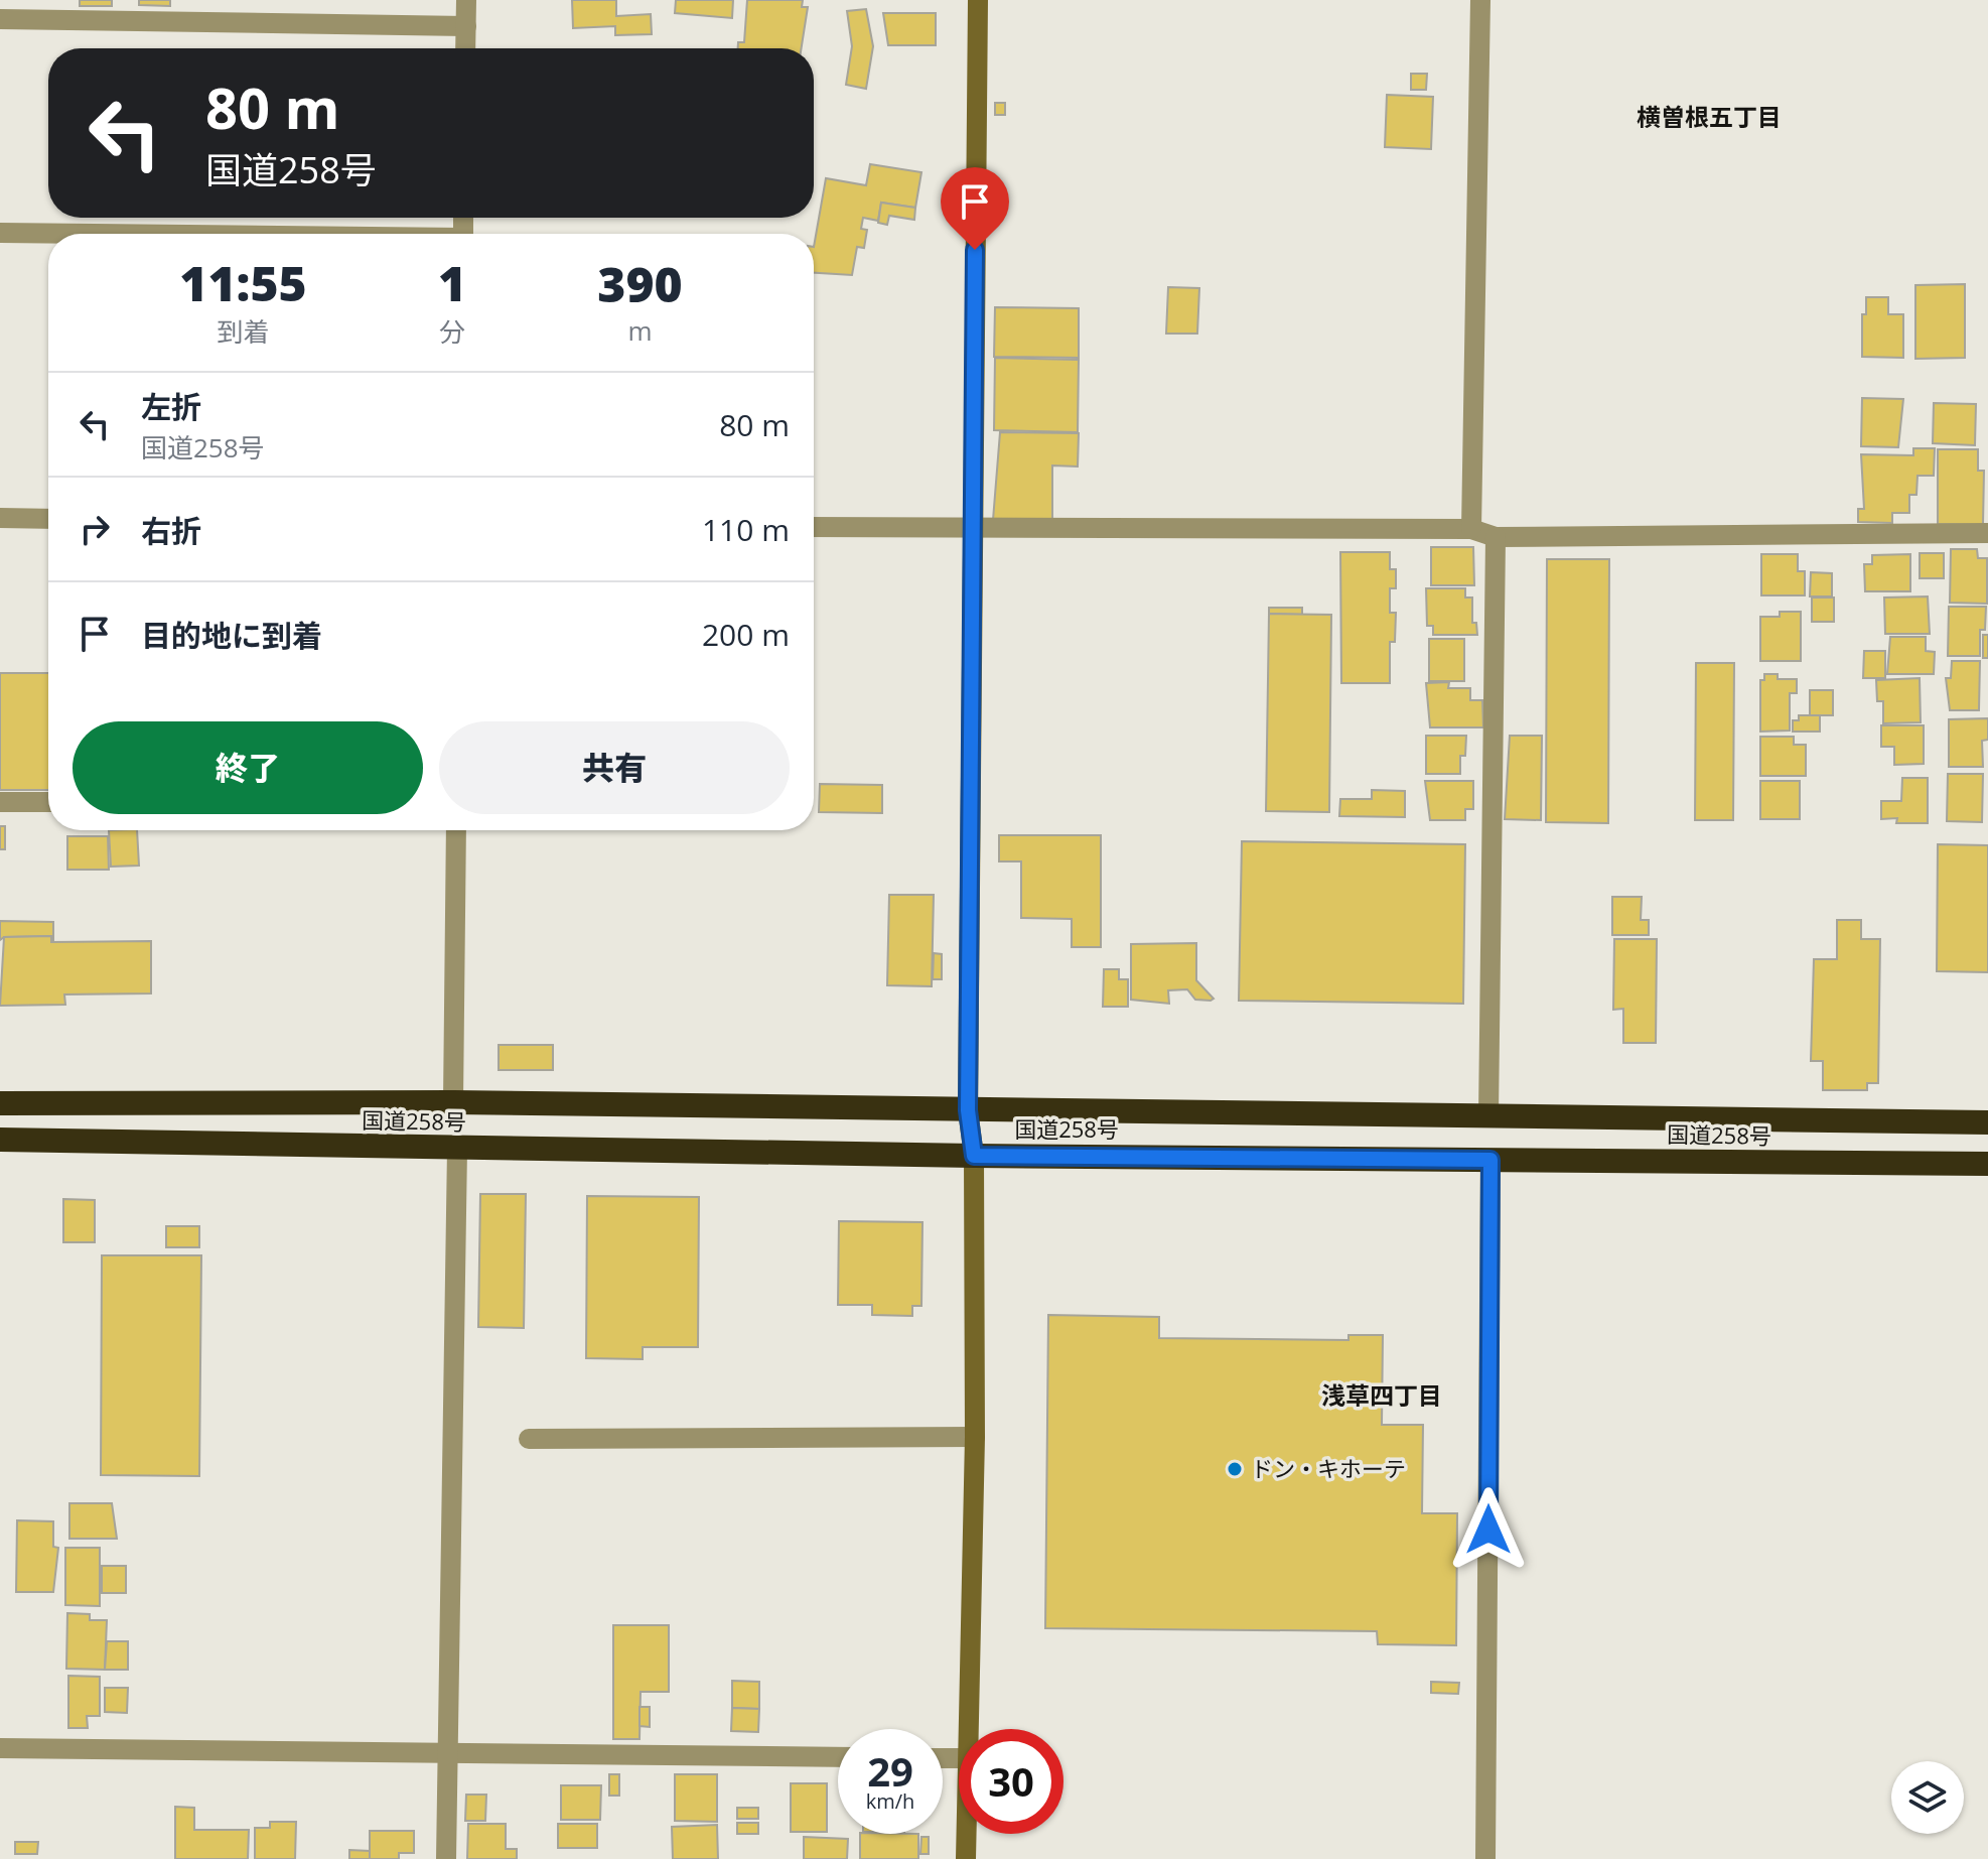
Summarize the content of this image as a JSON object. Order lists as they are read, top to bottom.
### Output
{
  "streets": {
    "highway": ["国道258号"]
  },
  "districts": ["横曽根五丁目", "浅草四丁目"],
  "places": ["ドン・キホーテ"],
  "page": {
    "turn": ["80 m", "国道258号"],
    "eta": [
      "11:55",
      "到着",
      "1",
      "分",
      "390",
      "m"
    ],
    "list": [
      {
        "name": "左折",
        "note": "国道258号",
        "value": "80 m"
      },
      {
        "name": "右折",
        "value": "110 m"
      },
      {
        "name": "目的地に到着",
        "value": "200 m"
      }
    ],
    "buttons": ["終了", "共有"],
    "speed": "29 km/h",
    "limit": "30"
  }
}
